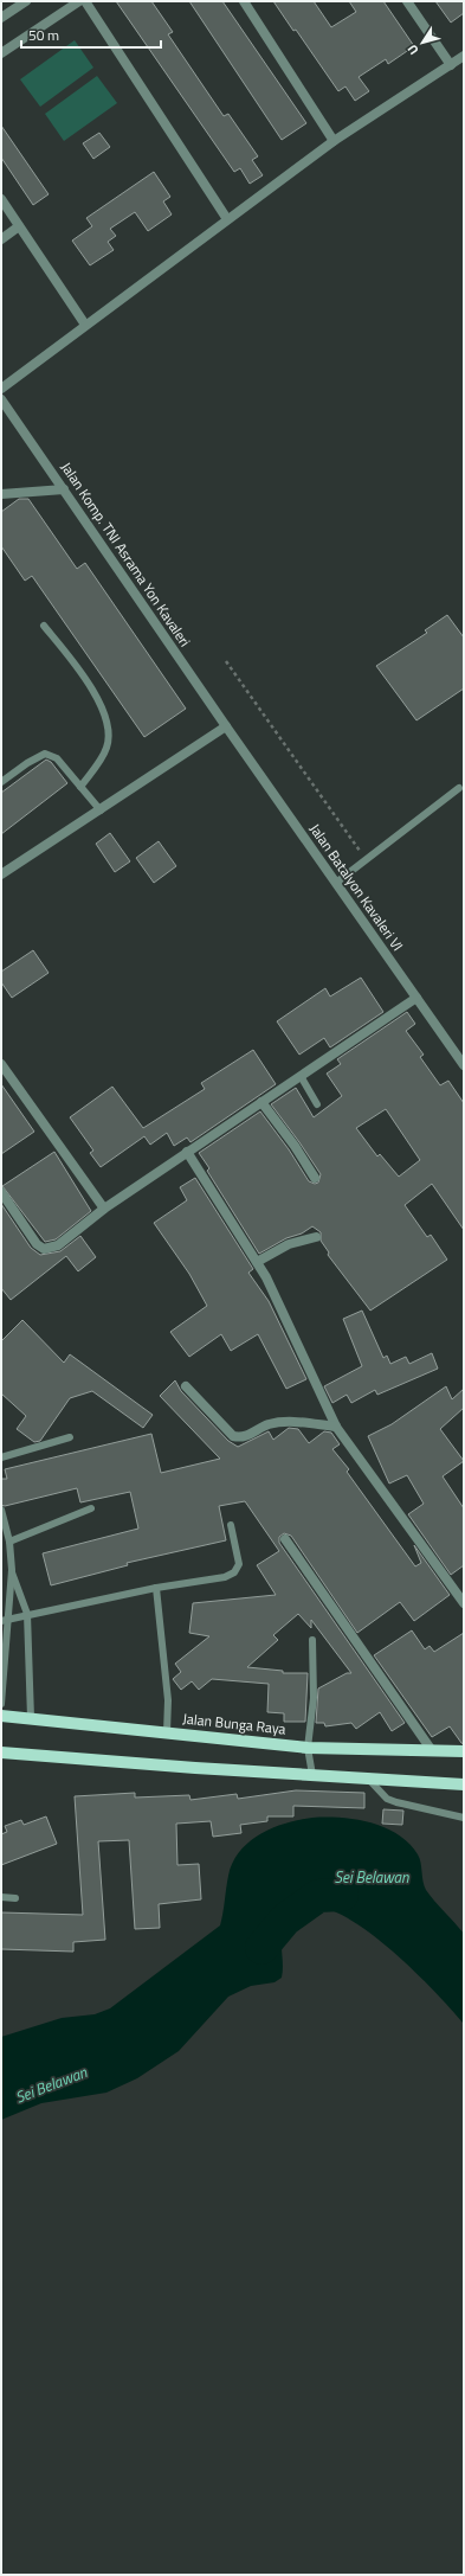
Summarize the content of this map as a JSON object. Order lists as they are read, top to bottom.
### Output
{
  "streets": {
    "main road": ["Jalan Bunga Raya"],
    "street": ["Jalan Komp. TNI Asrama Yon Kavaleri", "Jalan Batalyon Kavaleri VI"]
  },
  "crossings": [
    ["Jalan Komp. TNI Asrama Yon Kavaleri", "Jalan Batalyon Kavaleri VI"]
  ],
  "water": ["Sei Belawan"],
  "scale_bar": "50 m",
  "north": "bottom left"
}
